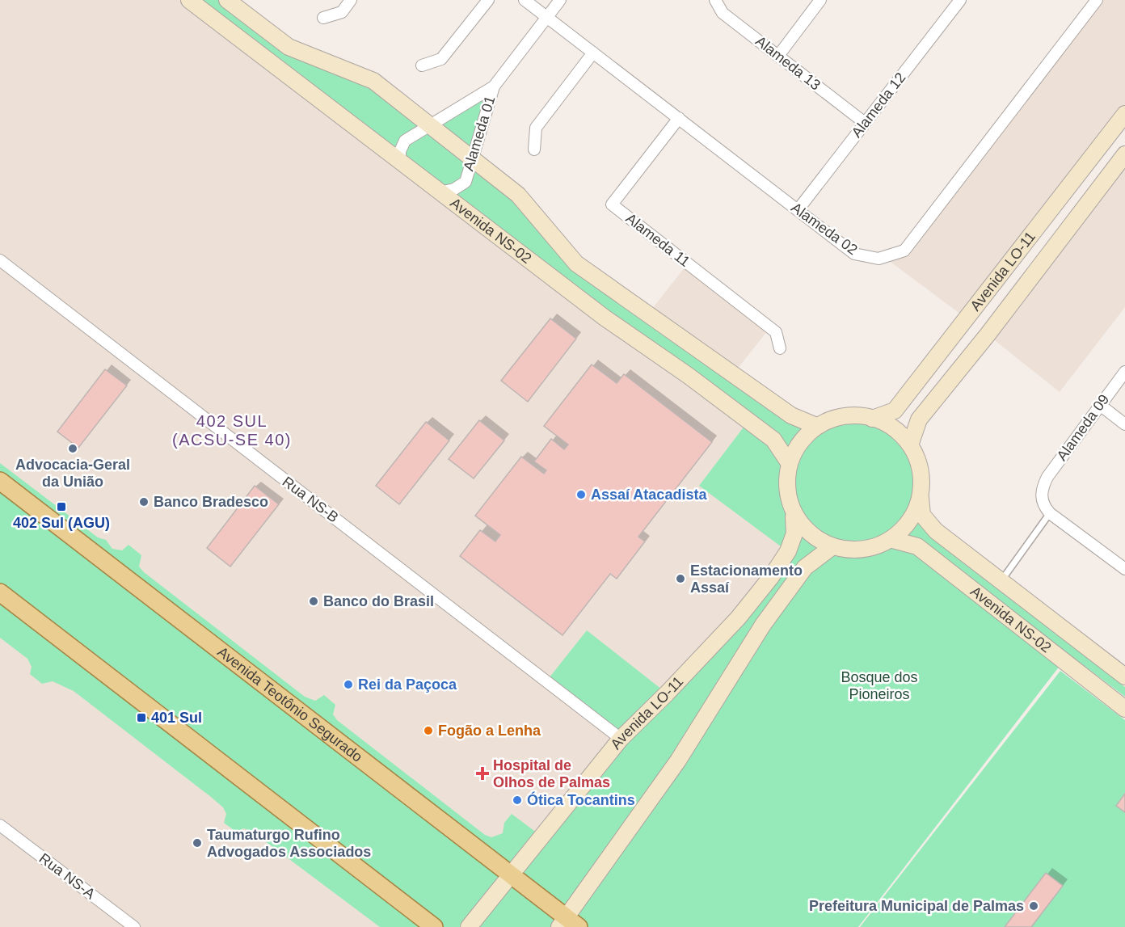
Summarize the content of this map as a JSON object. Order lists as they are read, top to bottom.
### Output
{
  "streets": {
    "main road": ["Avenida Teotônio Segurado"],
    "street": [
      "Alameda 13",
      "Alameda 12",
      "Alameda 01",
      "Alameda 02",
      "Avenida NS-02",
      "Alameda 11",
      "Avenida LO-11",
      "Alameda 09",
      "Rua NS-B",
      "Rua NS-A"
    ]
  },
  "crossings": [
    ["Alameda 13", "Alameda 12"],
    ["Alameda 12", "Alameda 02"],
    ["Alameda 01", "Alameda 02"],
    ["Alameda 01", "Avenida NS-02"],
    ["Alameda 02", "Alameda 11"],
    ["Avenida NS-02", "Avenida LO-11"],
    ["Avenida LO-11", "Rua NS-B"],
    ["Avenida LO-11", "Avenida Teotônio Segurado"]
  ],
  "districts": ["402 SUL (ACSU-SE 40)"],
  "parks": ["Bosque dos Pioneiros"],
  "places": {
    "other": [
      "Advocacia-Geral da União",
      "Assaí Atacadista",
      "Banco Bradesco",
      "Estacionamento Assaí",
      "Banco do Brasil",
      "Rei da Paçoca",
      "Fogão a Lenha",
      "Ótica Tocantins",
      "Taumaturgo Rufino Advogados Associados",
      "Prefeitura Municipal de Palmas"
    ],
    "transit": ["402 Sul (AGU)", "401 Sul"],
    "health": ["Hospital de Olhos de Palmas"]
  }
}
